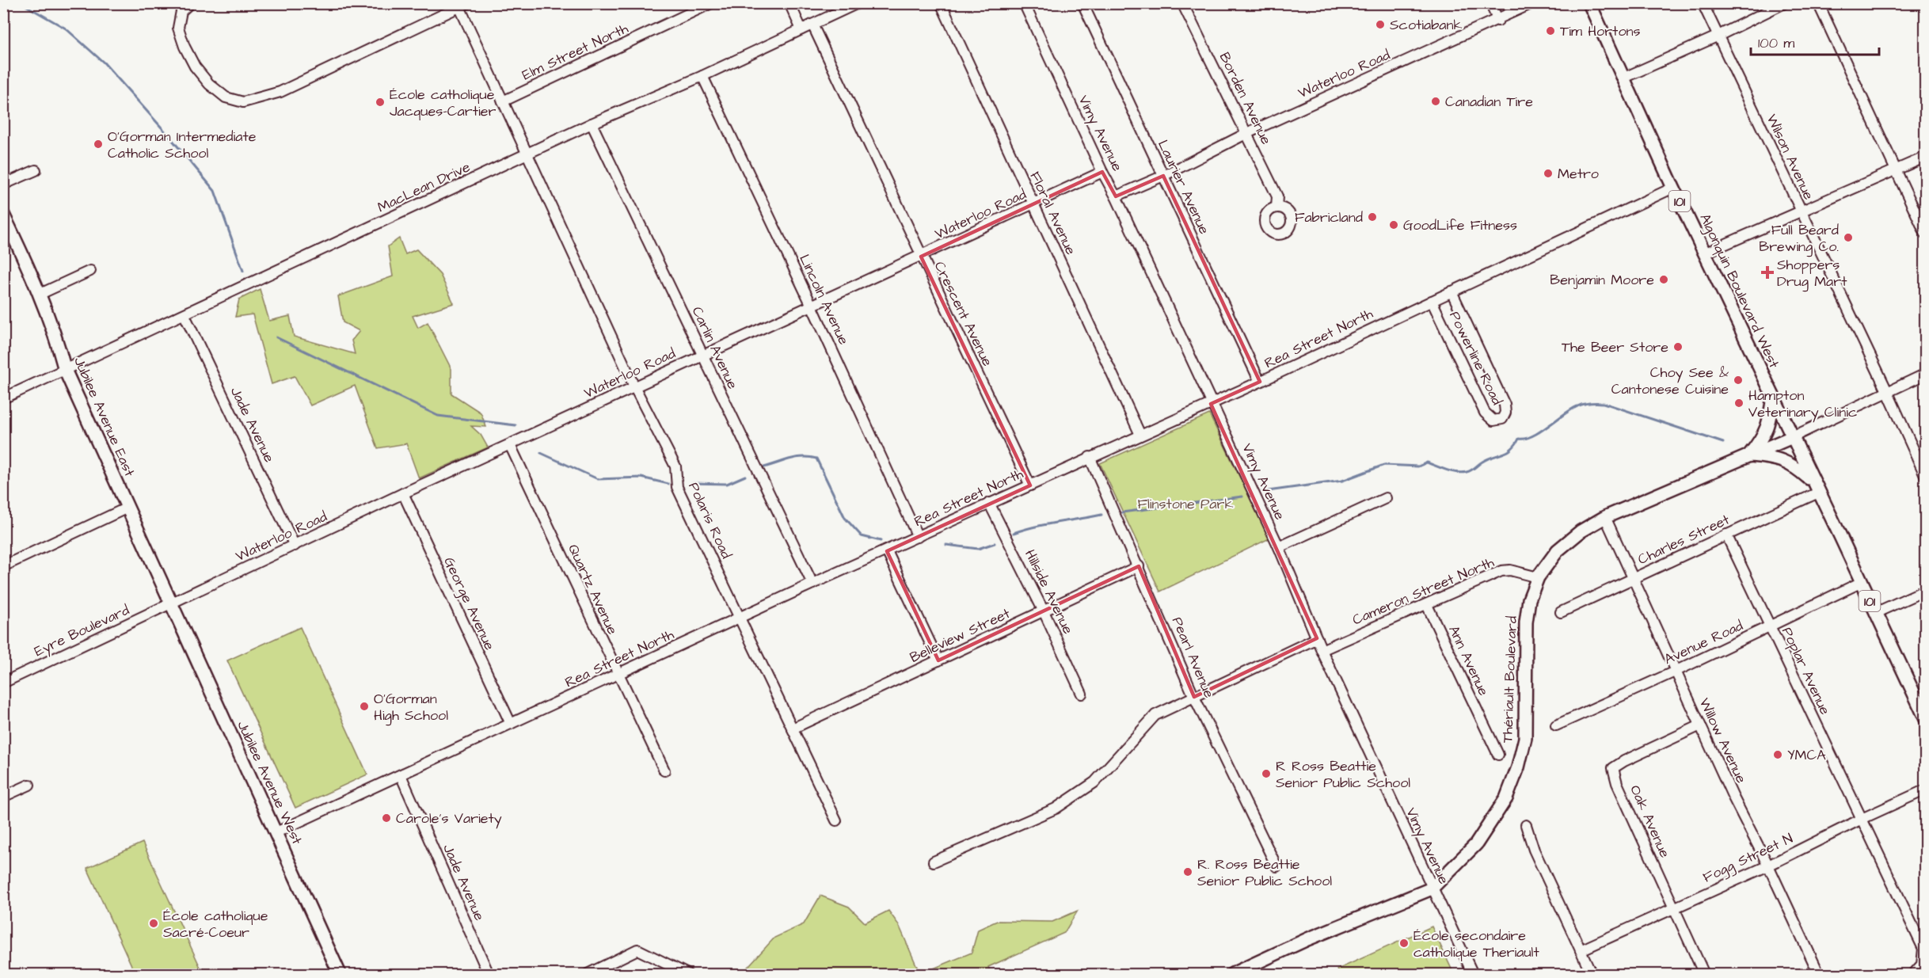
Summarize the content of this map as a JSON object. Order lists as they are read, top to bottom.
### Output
{
  "streets": {
    "main road": [
      "101",
      "Algonquin Boulevard West",
      "Jubilee Avenue East",
      "Thériault Boulevard",
      "Jubilee Avenue West"
    ],
    "street": [
      "Elm Street North",
      "Waterloo Road",
      "Borden Avenue",
      "Vimy Avenue",
      "Wilson Avenue",
      "MacLean Drive",
      "Laurier Avenue",
      "Floral Avenue",
      "Lincoln Avenue",
      "Crescent Avenue",
      "Rea Street North",
      "Carlin Avenue",
      "Powerline Road",
      "Jade Avenue",
      "Polaris Road",
      "Charles Street",
      "Quartz Avenue",
      "Cameron Street North",
      "Hillside Avenue",
      "George Avenue",
      "Eyre Boulevard",
      "Belleview Street",
      "Avenue Road",
      "Pearl Avenue",
      "Ann Avenue",
      "Poplar Avenue",
      "Willow Avenue",
      "Oak Avenue",
      "Fogg Street N"
    ]
  },
  "crossings": [
    ["Elm Street North", "Polaris Road"],
    ["Waterloo Road", "Borden Avenue"],
    ["Waterloo Road", "Vimy Avenue"],
    ["Waterloo Road", "Laurier Avenue"],
    ["Waterloo Road", "Floral Avenue"],
    ["Waterloo Road", "Lincoln Avenue"],
    ["Waterloo Road", "Crescent Avenue"],
    ["Waterloo Road", "Carlin Avenue"],
    ["Waterloo Road", "Jubilee Avenue East"],
    ["Waterloo Road", "Jade Avenue"],
    ["Waterloo Road", "Polaris Road"],
    ["Waterloo Road", "Quartz Avenue"],
    ["Waterloo Road", "George Avenue"],
    ["Waterloo Road", "Eyre Boulevard"],
    ["Waterloo Road", "Jubilee Avenue West"],
    ["Vimy Avenue", "Rea Street North"],
    ["Vimy Avenue", "Cameron Street North"],
    ["Vimy Avenue", "Thériault Boulevard"],
    ["MacLean Drive", "Lincoln Avenue"],
    ["MacLean Drive", "Crescent Avenue"],
    ["MacLean Drive", "Carlin Avenue"],
    ["MacLean Drive", "Jubilee Avenue East"],
    ["MacLean Drive", "Jade Avenue"],
    ["MacLean Drive", "Polaris Road"],
    ["Laurier Avenue", "Rea Street North"],
    ["Floral Avenue", "Rea Street North"],
    ["Algonquin Boulevard West", "Rea Street North"],
    ["Algonquin Boulevard West", "Charles Street"],
    ["Algonquin Boulevard West", "Avenue Road"],
    ["Algonquin Boulevard West", "Thériault Boulevard"],
    ["Lincoln Avenue", "Rea Street North"],
    ["Crescent Avenue", "Rea Street North"],
    ["Rea Street North", "Carlin Avenue"],
    ["Rea Street North", "Powerline Road"],
    ["Rea Street North", "Jade Avenue"],
    ["Rea Street North", "Polaris Road"],
    ["Rea Street North", "Quartz Avenue"],
    ["Rea Street North", "Hillside Avenue"],
    ["Rea Street North", "George Avenue"],
    ["Rea Street North", "Pearl Avenue"],
    ["Rea Street North", "Jubilee Avenue West"],
    ["Jubilee Avenue East", "Eyre Boulevard"],
    ["Jubilee Avenue East", "Jubilee Avenue West"],
    ["Polaris Road", "Belleview Street"],
    ["Charles Street", "Poplar Avenue"],
    ["Charles Street", "Willow Avenue"],
    ["Cameron Street North", "Ann Avenue"],
    ["Cameron Street North", "Thériault Boulevard"],
    ["Hillside Avenue", "Belleview Street"],
    ["Eyre Boulevard", "Jubilee Avenue West"],
    ["Belleview Street", "Pearl Avenue"],
    ["Avenue Road", "Poplar Avenue"],
    ["Avenue Road", "Willow Avenue"],
    ["Poplar Avenue", "Fogg Street N"],
    ["Thériault Boulevard", "Willow Avenue"],
    ["Willow Avenue", "Oak Avenue"],
    ["Willow Avenue", "Fogg Street N"],
    ["Oak Avenue", "Fogg Street N"]
  ],
  "parks": ["Flinstone Park"],
  "places": {
    "other": [
      "Scotiabank",
      "Tim Hortons",
      "Canadian Tire",
      "École catholique Jacques-Cartier",
      "O'Gorman Intermediate Catholic School",
      "Metro",
      "Fabricland",
      "GoodLife Fitness",
      "Full Beard Brewing Co.",
      "Benjamin Moore",
      "The Beer Store",
      "Choy See & Cantonese Cuisine",
      "Hampton Veterinary Clinic",
      "O'Gorman High School",
      "YMCA",
      "R Ross Beattie Senior Public School",
      "Carole's Variety",
      "R. Ross Beattie Senior Public School",
      "École catholique Sacré-Coeur",
      "École secondaire catholique Theriault"
    ],
    "health": ["Shoppers Drug Mart"]
  },
  "scale_bar": "100 m"
}
